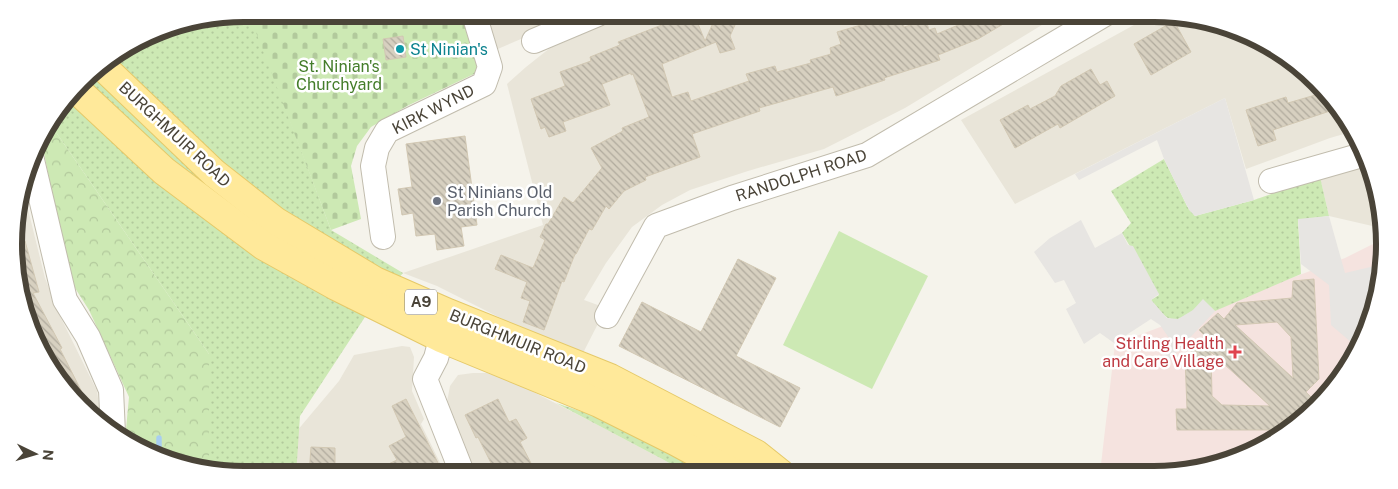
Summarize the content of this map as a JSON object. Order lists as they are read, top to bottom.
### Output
{
  "streets": {
    "main road": ["BURGHMUIR ROAD", "A9"],
    "street": ["KIRK WYND", "RANDOLPH ROAD"]
  },
  "parks": ["St. Ninian's Churchyard"],
  "places": {
    "other": ["St Ninian's", "St Ninians Old Parish Church"],
    "health": ["Stirling Health and Care Village"]
  },
  "north": "right"
}
